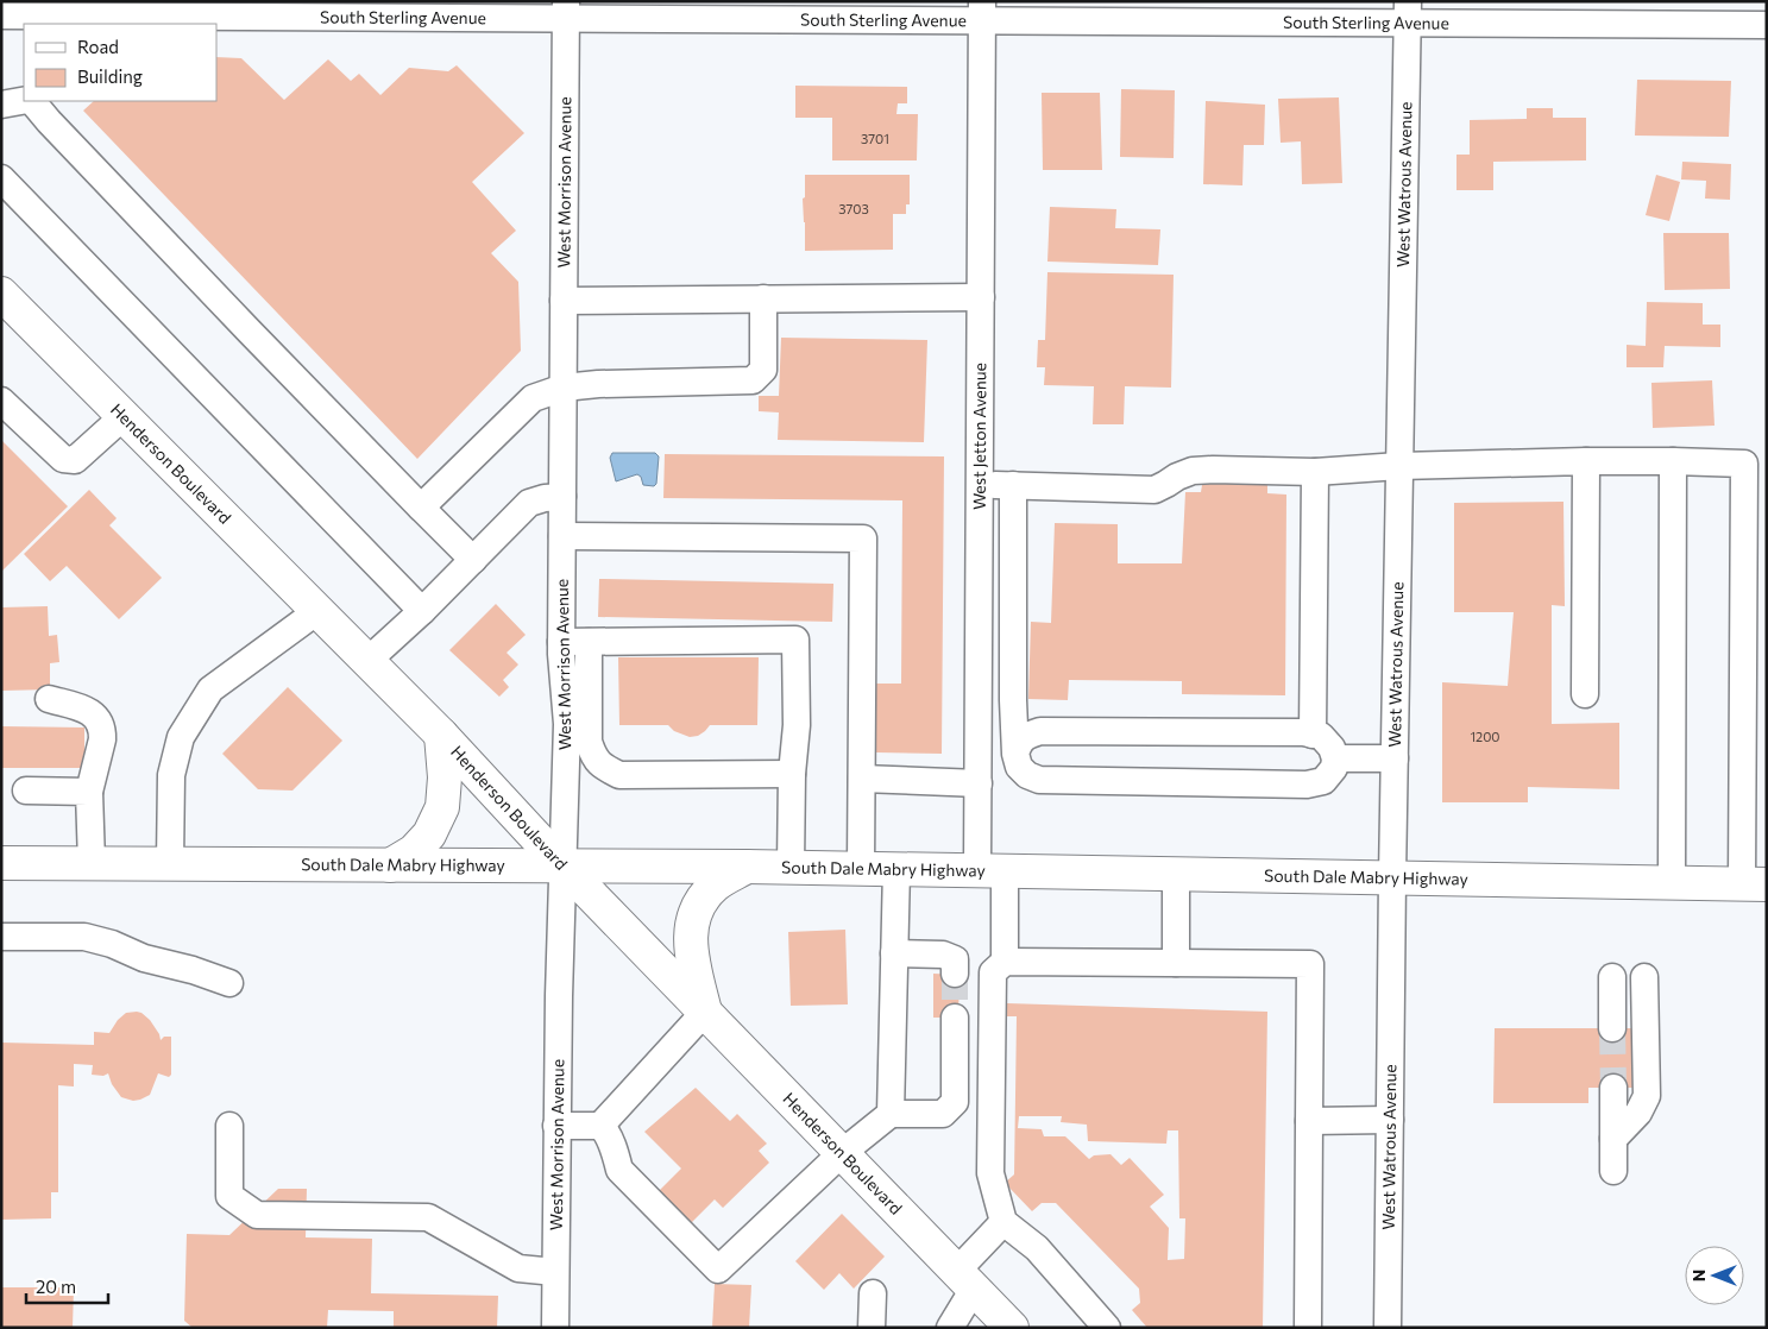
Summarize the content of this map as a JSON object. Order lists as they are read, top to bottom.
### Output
{
  "streets": {
    "main road": ["Henderson Boulevard", "South Dale Mabry Highway"],
    "street": [
      "South Sterling Avenue",
      "West Morrison Avenue",
      "West Watrous Avenue",
      "West Jetton Avenue"
    ]
  },
  "crossings": [
    ["South Sterling Avenue", "West Morrison Avenue"],
    ["South Sterling Avenue", "West Watrous Avenue"],
    ["South Sterling Avenue", "West Jetton Avenue"],
    ["West Morrison Avenue", "Henderson Boulevard"],
    ["West Morrison Avenue", "South Dale Mabry Highway"],
    ["West Watrous Avenue", "South Dale Mabry Highway"],
    ["West Jetton Avenue", "South Dale Mabry Highway"],
    ["Henderson Boulevard", "South Dale Mabry Highway"]
  ],
  "house_numbers": ["3701", "3703", "1200"],
  "legend": ["Road", "Building"],
  "scale_bar": "20 m",
  "north": "left"
}
